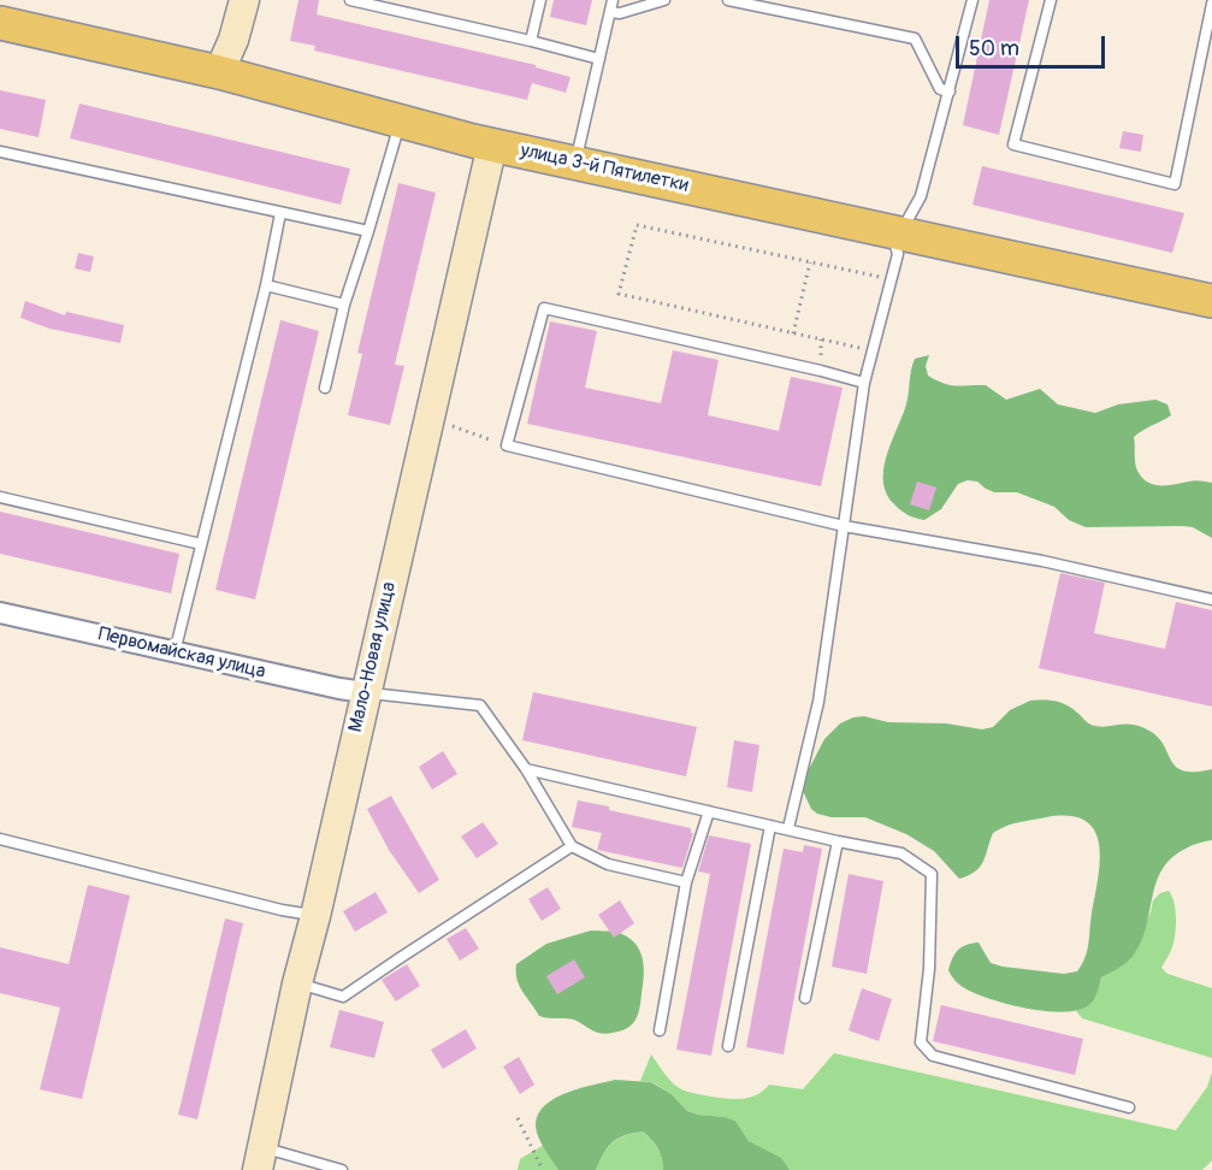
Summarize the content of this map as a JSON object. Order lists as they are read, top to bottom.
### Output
{
  "streets": {
    "main road": ["улица 3-й Пятилетки"],
    "street": ["Первомайская улица", "Мало-Новая улица"]
  },
  "crossings": [
    ["улица 3-й Пятилетки", "Мало-Новая улица"],
    ["Первомайская улица", "Мало-Новая улица"]
  ],
  "scale_bar": "50 m"
}
